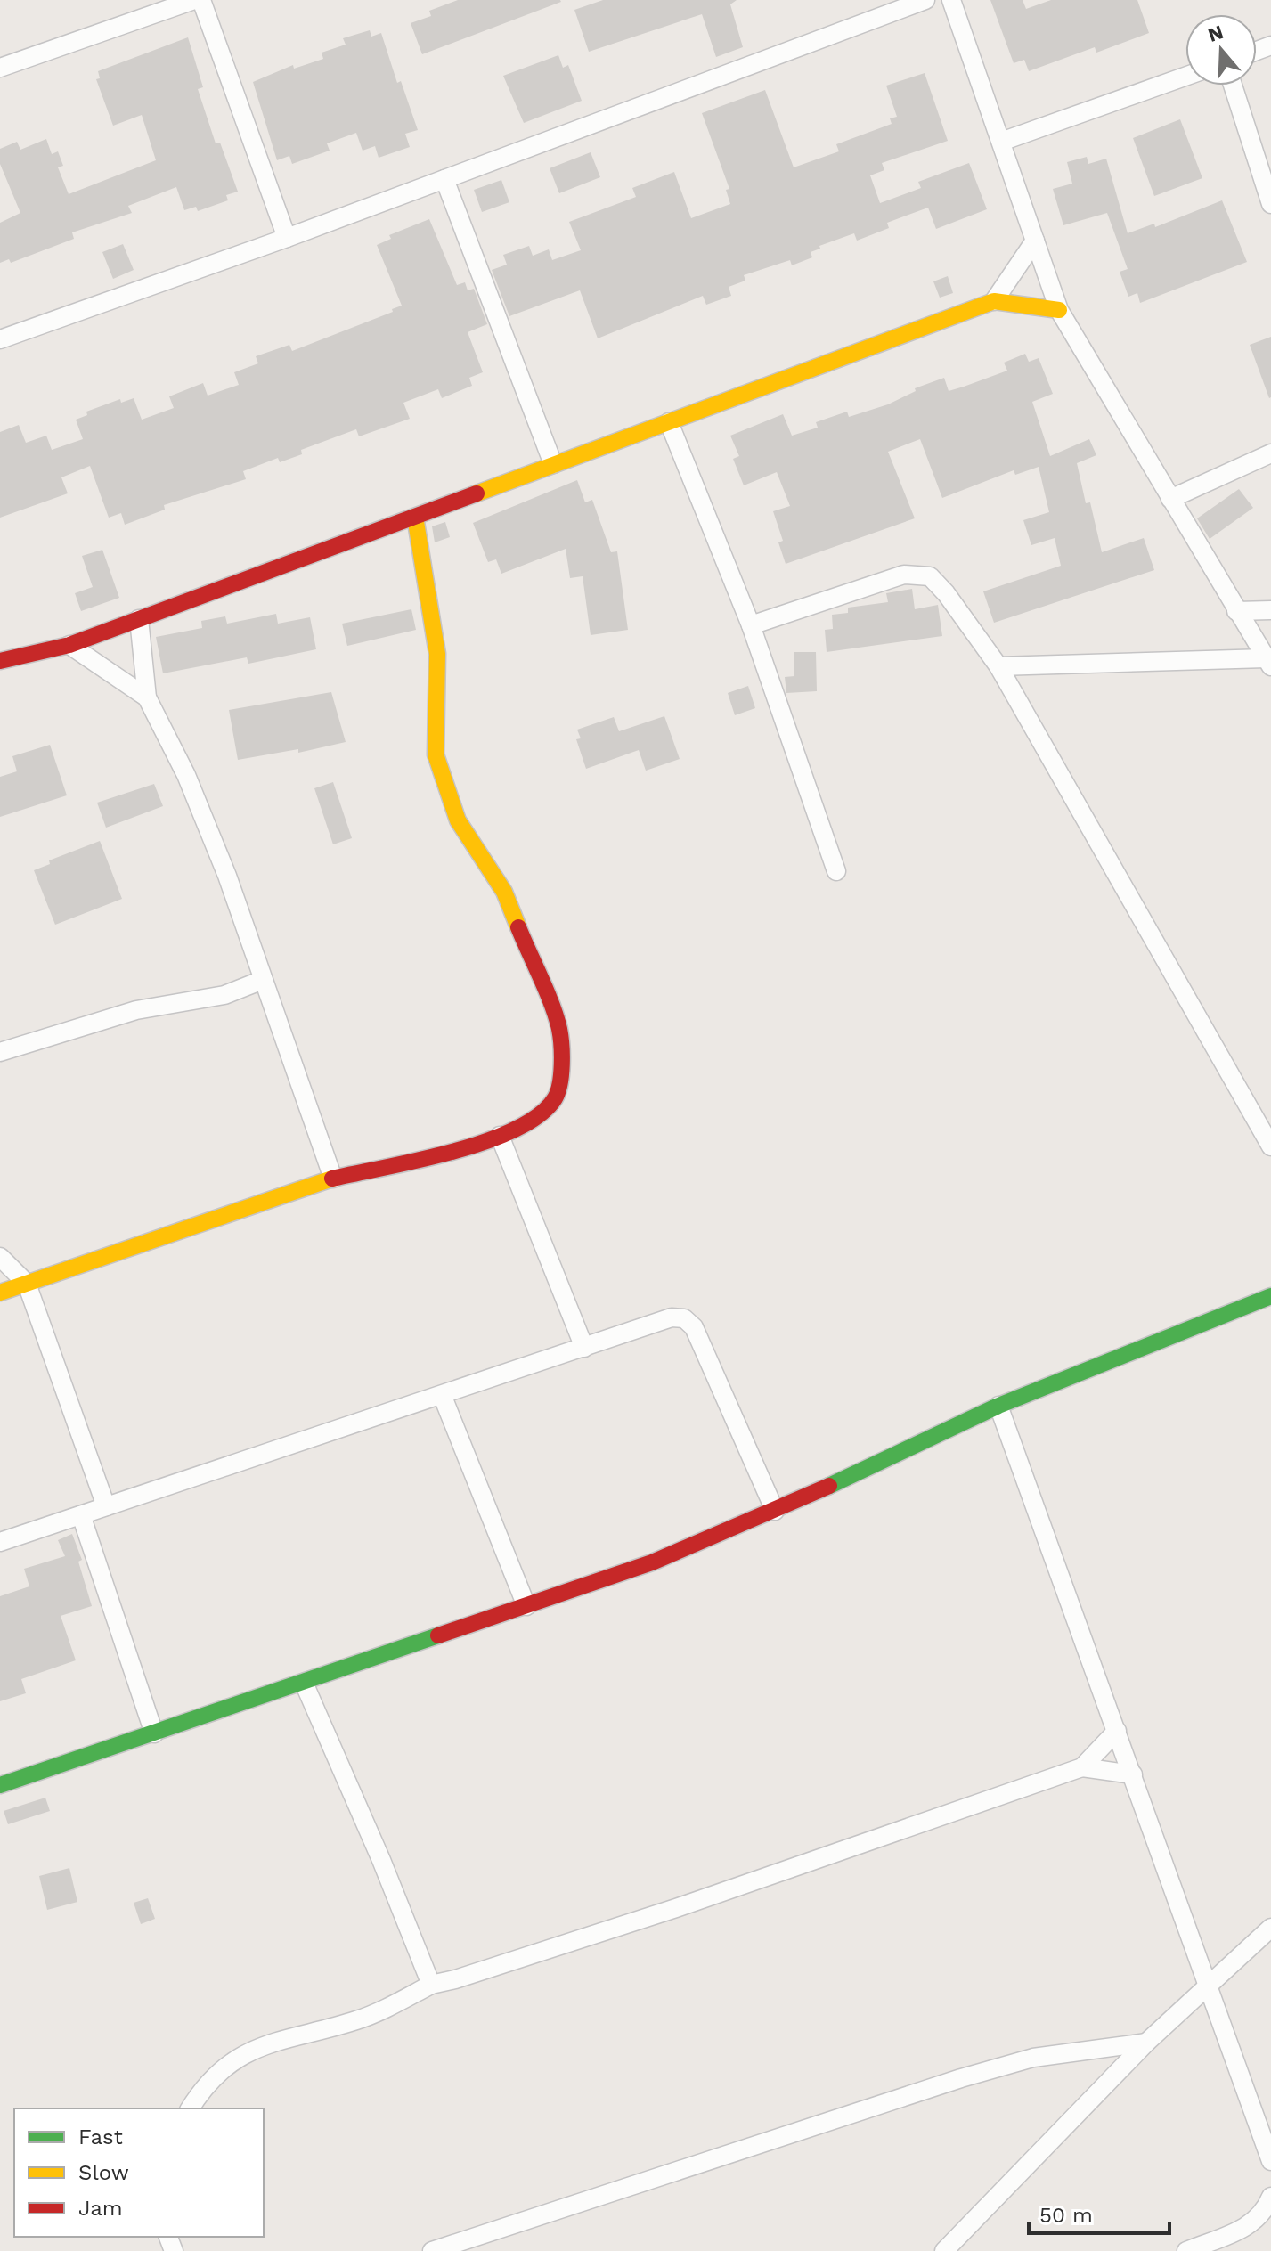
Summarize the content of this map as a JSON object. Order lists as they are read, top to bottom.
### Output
{
  "legend": ["Fast", "Slow", "Jam"],
  "scale_bar": "50 m",
  "north": "top"
}
